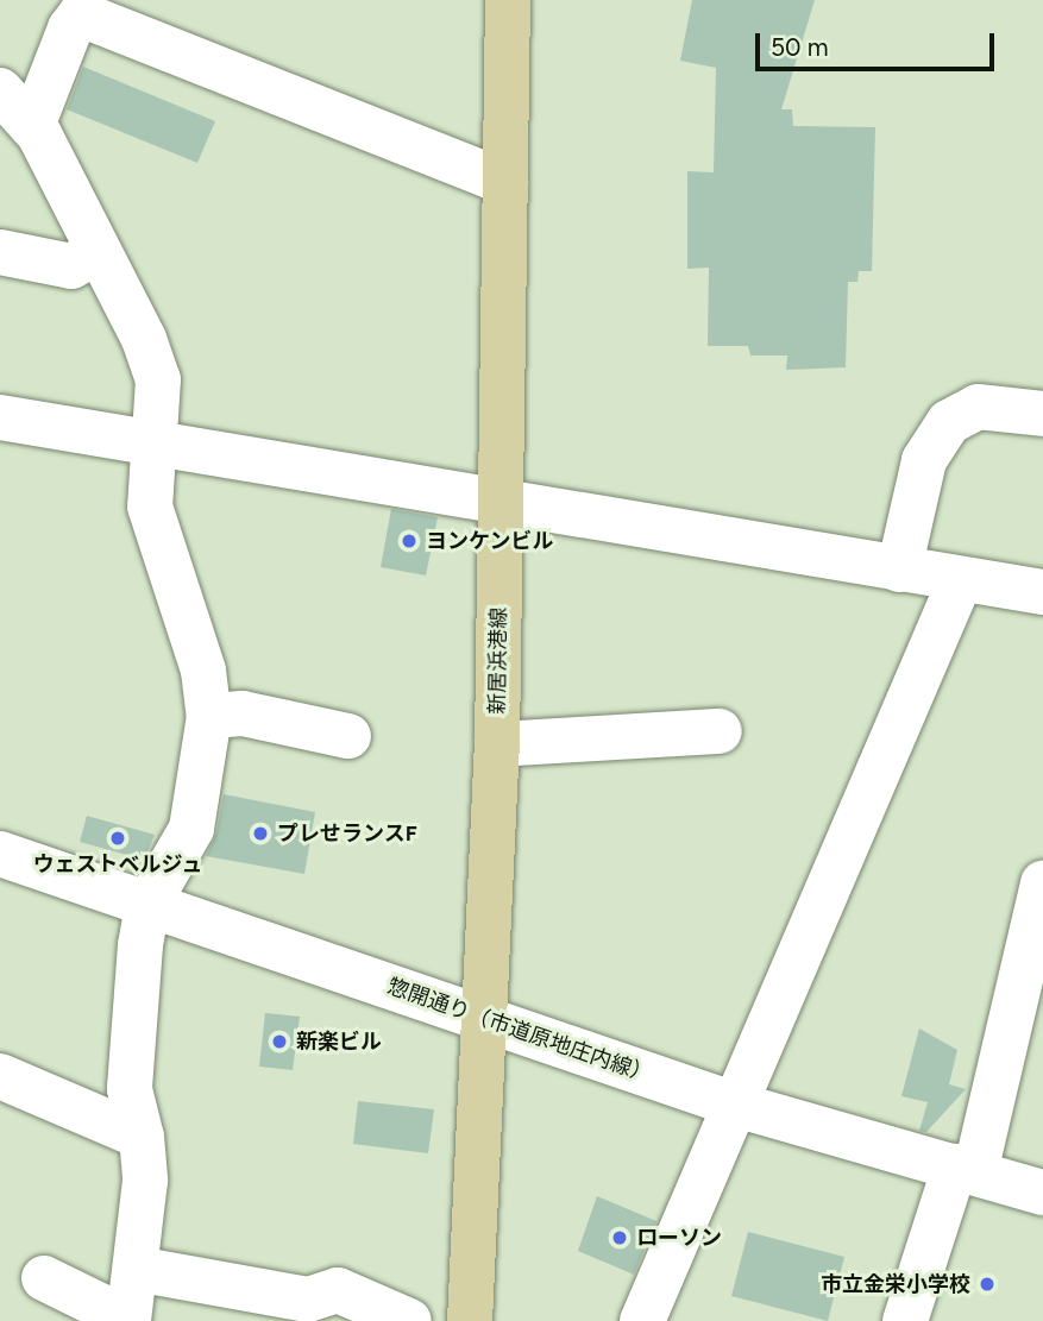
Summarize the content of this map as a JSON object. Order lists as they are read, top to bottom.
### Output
{
  "streets": {
    "main road": ["新居浜港線"],
    "street": ["惣開通り（市道原地庄内線）"]
  },
  "crossings": [
    ["新居浜港線", "惣開通り（市道原地庄内線）"]
  ],
  "places": [
    "ヨンケンビル",
    "プレせランスF",
    "ウェストベルジュ",
    "新楽ビル",
    "ローソン",
    "市立金栄小学校"
  ],
  "scale_bar": "50 m"
}
